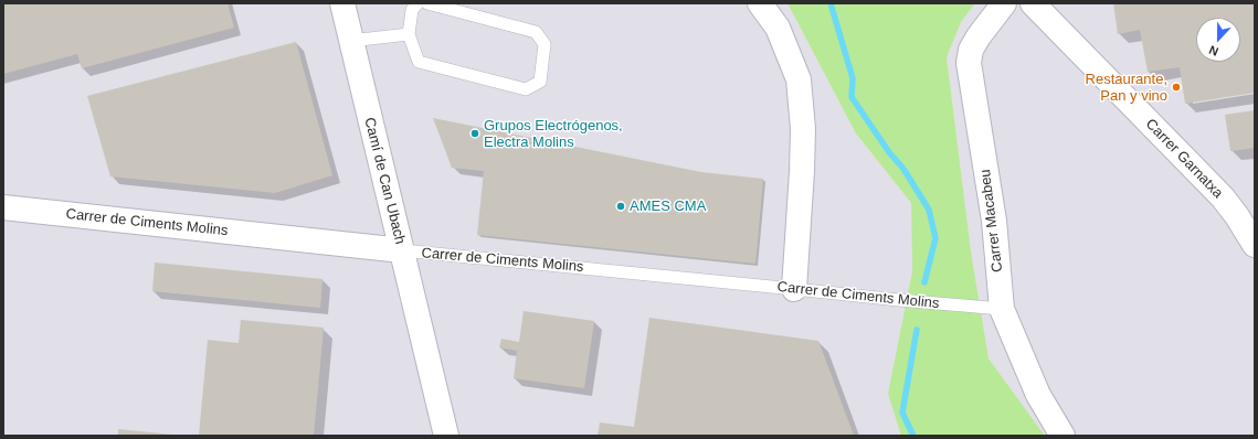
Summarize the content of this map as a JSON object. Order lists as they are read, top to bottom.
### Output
{
  "streets": {
    "street": [
      "Carrer Garnatxa",
      "Camí de Can Ubach",
      "Carrer Macabeu",
      "Carrer de Ciments Molins"
    ]
  },
  "crossings": [
    ["Camí de Can Ubach", "Carrer de Ciments Molins"],
    ["Carrer Macabeu", "Carrer de Ciments Molins"]
  ],
  "places": ["Restaurante, Pan y vino", "Grupos Electrógenos, Electra Molins", "AMES CMA"],
  "north": "bottom"
}
